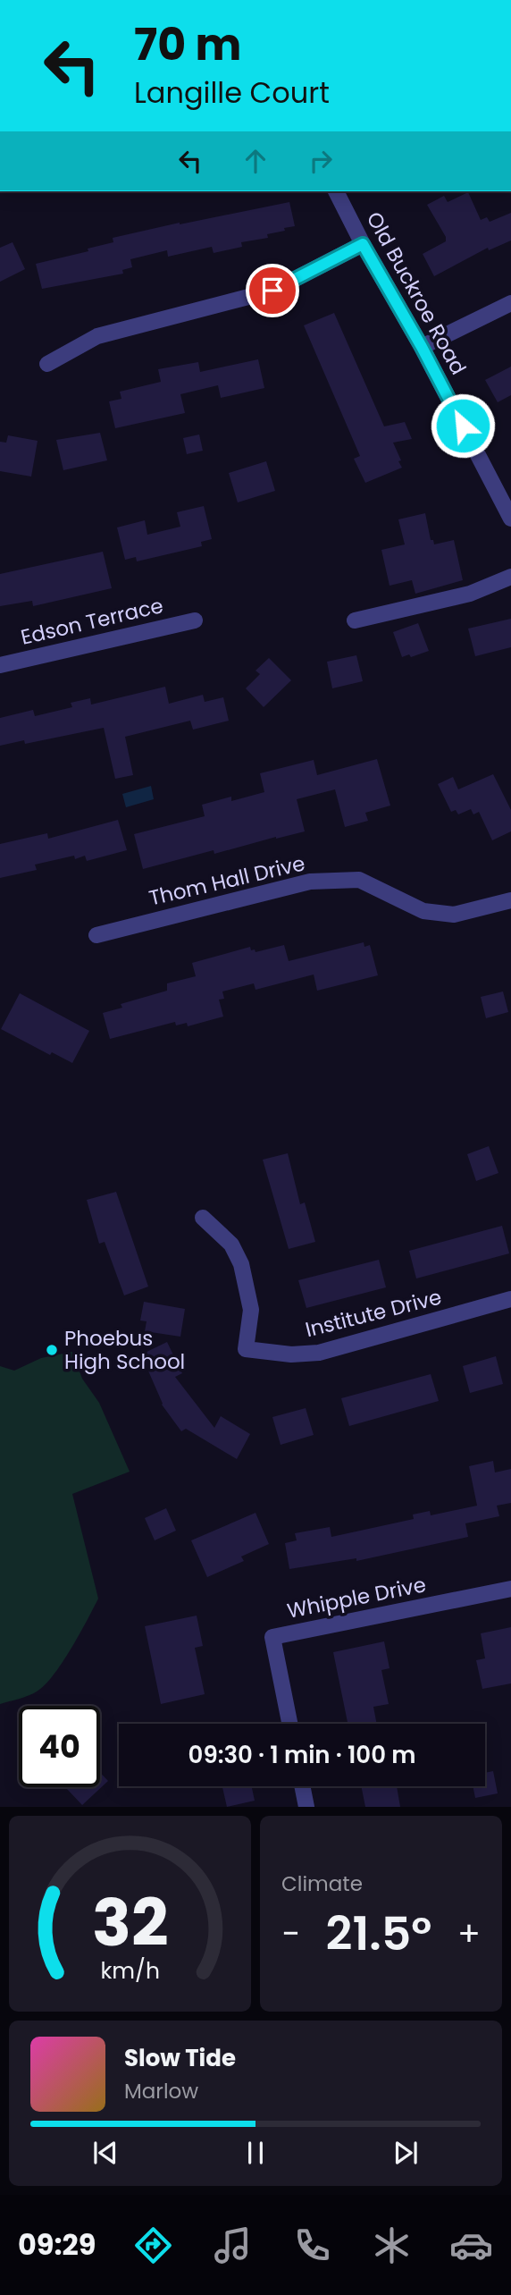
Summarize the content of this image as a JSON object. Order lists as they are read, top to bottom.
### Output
{
  "streets": {
    "street": [
      "Old Buckroe Road",
      "Edson Terrace",
      "Thom Hall Drive",
      "Institute Drive",
      "Whipple Drive"
    ]
  },
  "places": ["Phoebus High School"],
  "page": {
    "turn": ["70 m", "Langille Court"],
    "limit": "40",
    "trip": "09:30 · 1 min · 100 m",
    "tile": "Climate",
    "heat": ["−", "21.5°", "+"],
    "song": ["Slow Tide", "Marlow"],
    "tabs": "09:29",
    "gauge": ["32", "km/h"]
  }
}
